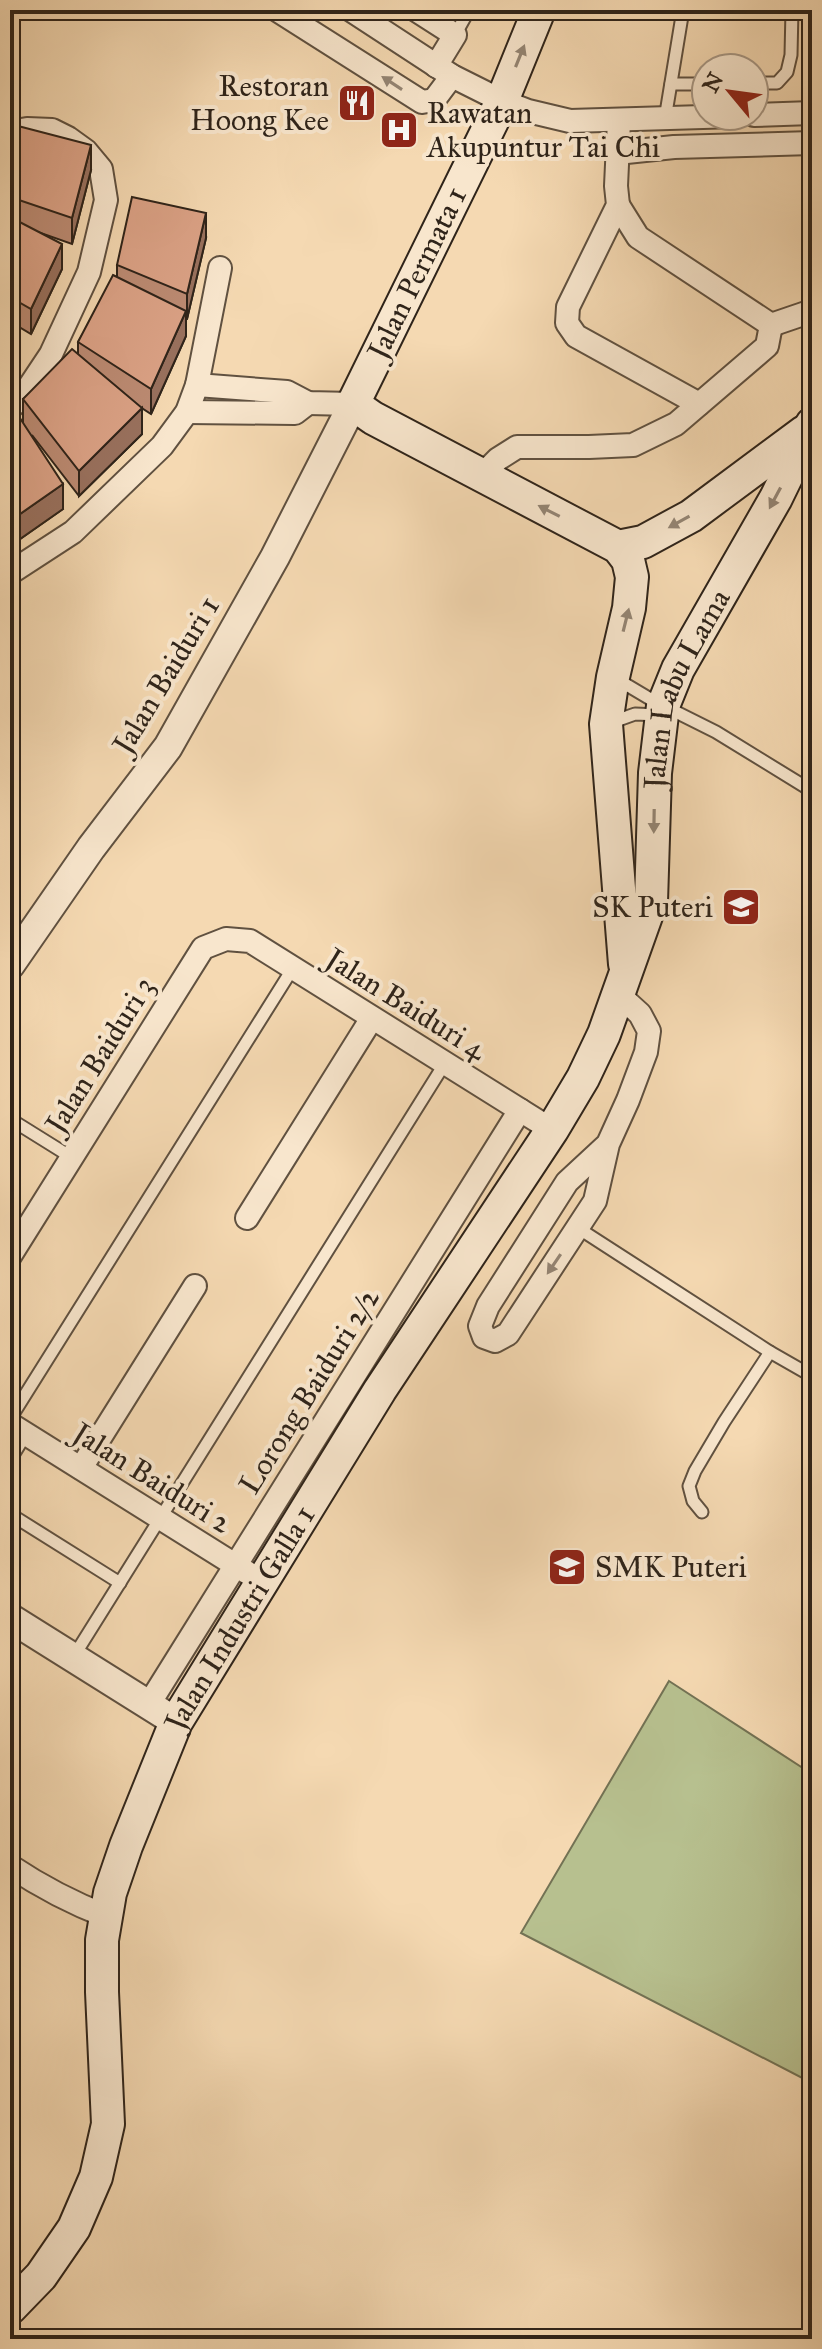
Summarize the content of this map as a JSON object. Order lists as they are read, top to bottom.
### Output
{
  "streets": {
    "main road": ["Jalan Permata 1", "Jalan Labu Lama", "Jalan Industri Galla 1"],
    "street": [
      "Jalan Baiduri 1",
      "Jalan Baiduri 4",
      "Jalan Baiduri 3",
      "Lorong Baiduri 2/2",
      "Jalan Baiduri 2"
    ]
  },
  "crossings": [
    ["Jalan Permata 1", "Jalan Baiduri 1"],
    ["Jalan Labu Lama", "Jalan Industri Galla 1"],
    ["Jalan Baiduri 4", "Jalan Baiduri 3"],
    ["Jalan Baiduri 4", "Lorong Baiduri 2/2"],
    ["Jalan Baiduri 4", "Jalan Industri Galla 1"],
    ["Lorong Baiduri 2/2", "Jalan Baiduri 2"],
    ["Lorong Baiduri 2/2", "Jalan Industri Galla 1"],
    ["Jalan Baiduri 2", "Jalan Industri Galla 1"]
  ],
  "places": {
    "restaurant": ["Restoran Hoong Kee"],
    "hospital": ["Rawatan Akupuntur Tai Chi"],
    "school or university": ["SK Puteri", "SMK Puteri"]
  },
  "north": "top left"
}
